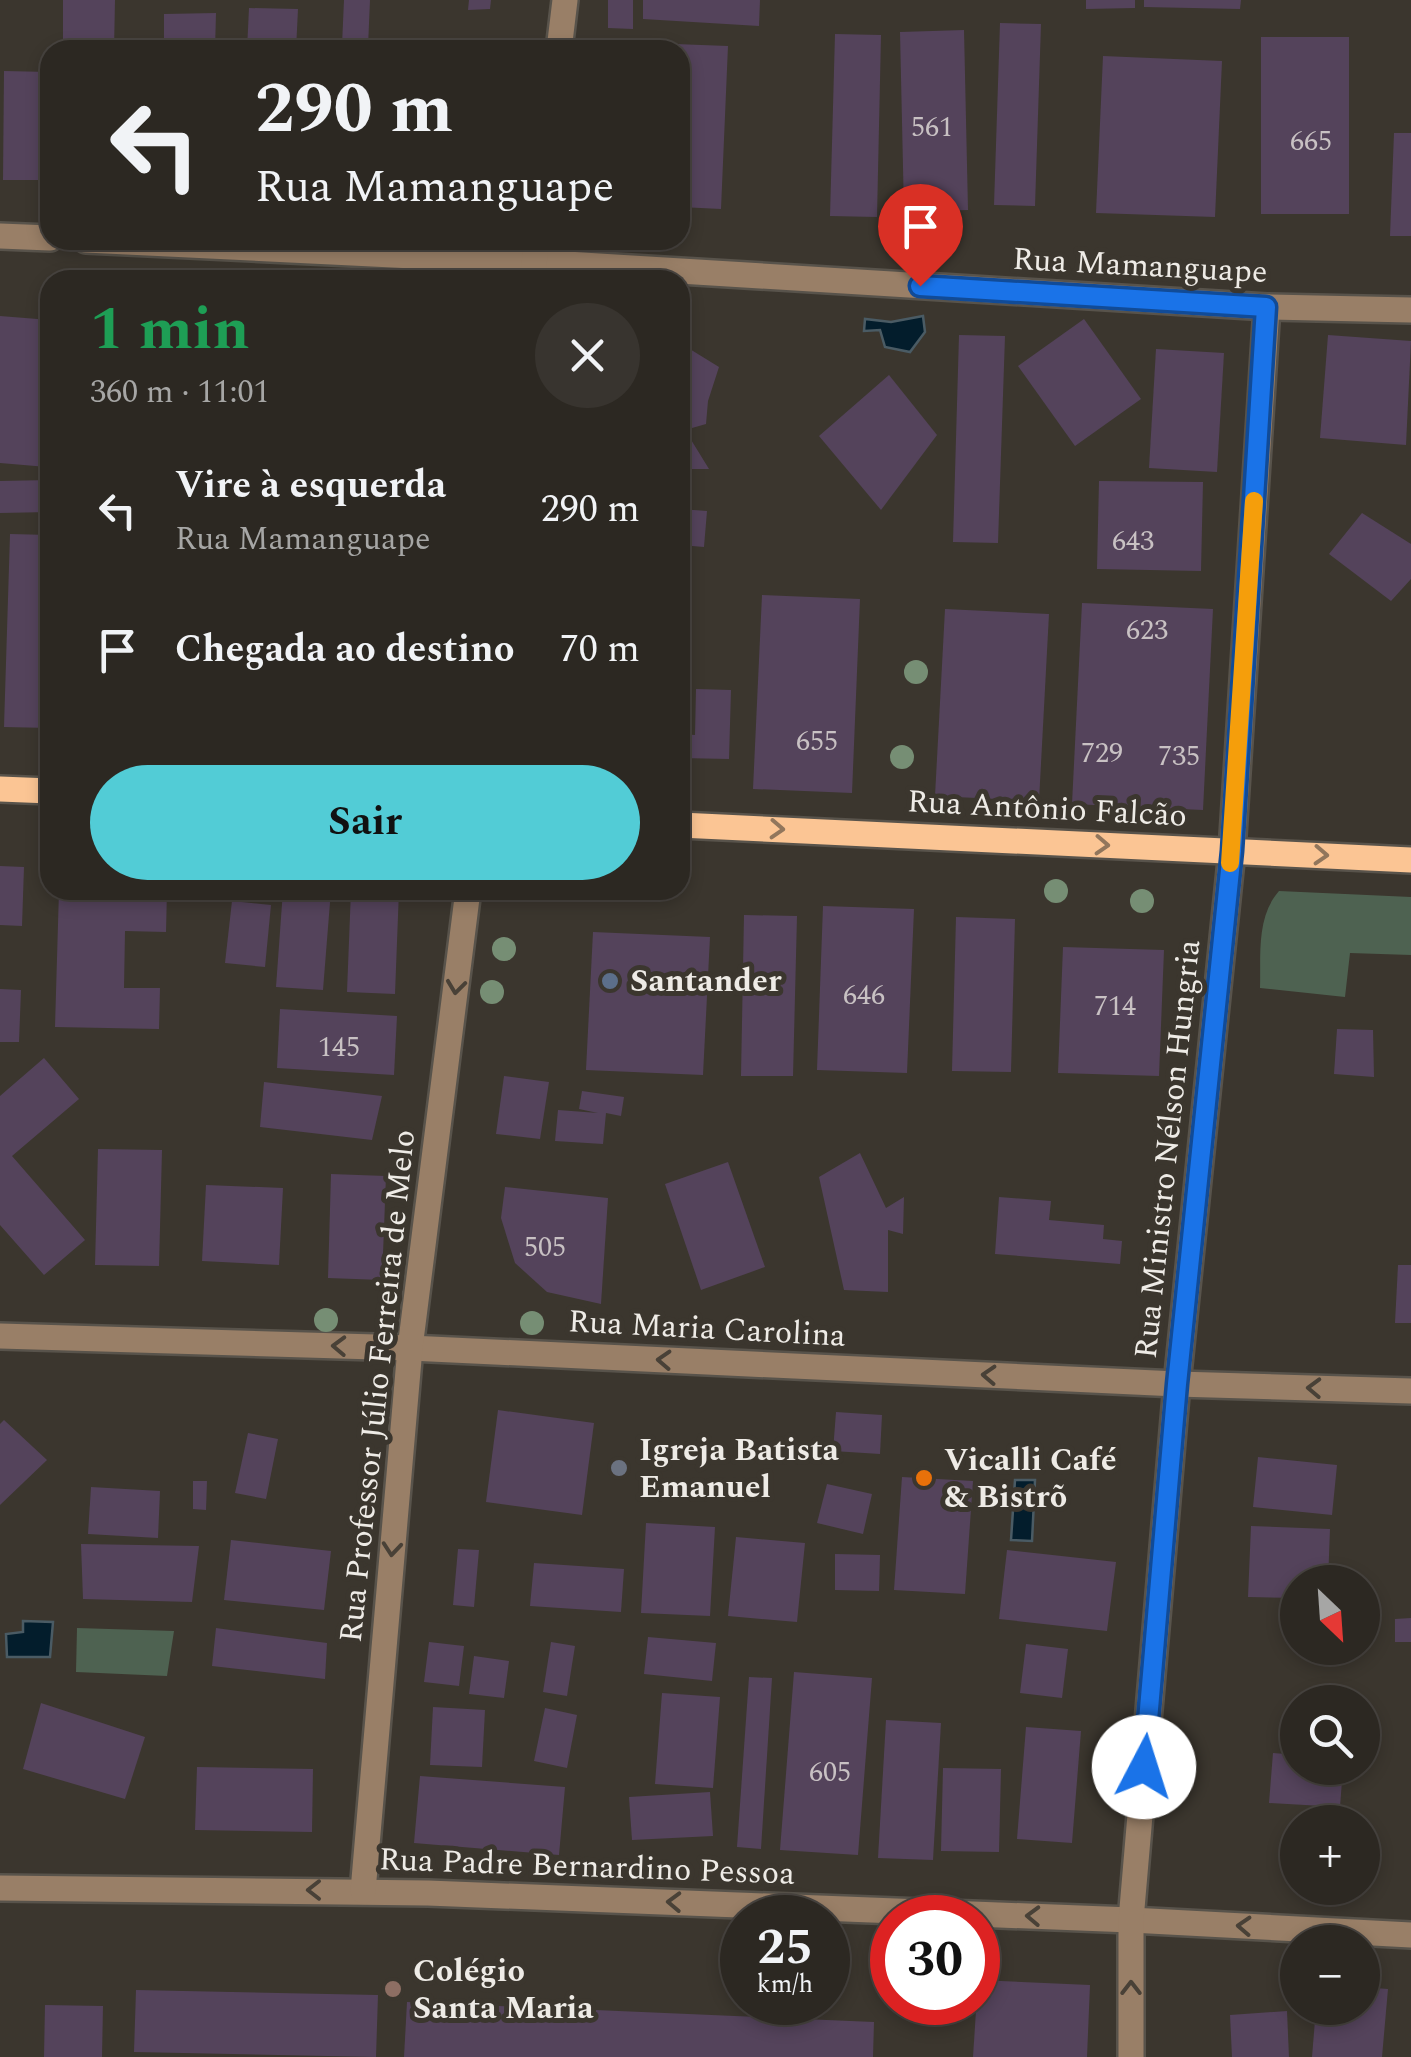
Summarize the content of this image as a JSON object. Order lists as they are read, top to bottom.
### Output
{
  "streets": {
    "main road": ["Rua Antônio Falcão"],
    "street": [
      "Rua Mamanguape",
      "Rua Ministro Nélson Hungria",
      "Rua Maria Carolina",
      "Rua Professor Júlio Ferreira de Melo",
      "Rua Padre Bernardino Pessoa"
    ]
  },
  "crossings": [
    ["Rua Mamanguape", "Rua Ministro Nélson Hungria"],
    ["Rua Antônio Falcão", "Rua Ministro Nélson Hungria"],
    ["Rua Ministro Nélson Hungria", "Rua Maria Carolina"],
    ["Rua Ministro Nélson Hungria", "Rua Padre Bernardino Pessoa"],
    ["Rua Maria Carolina", "Rua Professor Júlio Ferreira de Melo"],
    ["Rua Professor Júlio Ferreira de Melo", "Rua Padre Bernardino Pessoa"]
  ],
  "one_way": [
    "Rua Antônio Falcão",
    "Rua Maria Carolina",
    "Rua Professor Júlio Ferreira de Melo",
    "Rua Padre Bernardino Pessoa"
  ],
  "places": [
    "Santander",
    "Igreja Batista Emanuel",
    "Vicalli Café & Bistrõ",
    "Colégio Santa Maria"
  ],
  "house_numbers": [
    "561",
    "665",
    "643",
    "623",
    "655",
    "729",
    "735",
    "646",
    "714",
    "145",
    "505",
    "605"
  ],
  "north": "bottom right",
  "page": {
    "turn": ["290 m", "Rua Mamanguape"],
    "heading": ["1 min", "360 m · 11:01"],
    "list": [
      {
        "name": "Vire à esquerda",
        "note": "Rua Mamanguape",
        "value": "290 m"
      },
      {
        "name": "Chegada ao destino",
        "value": "70 m"
      }
    ],
    "buttons": "Sair",
    "map_buttons": ["+", "−"],
    "speed": "25 km/h",
    "limit": "30"
  }
}
